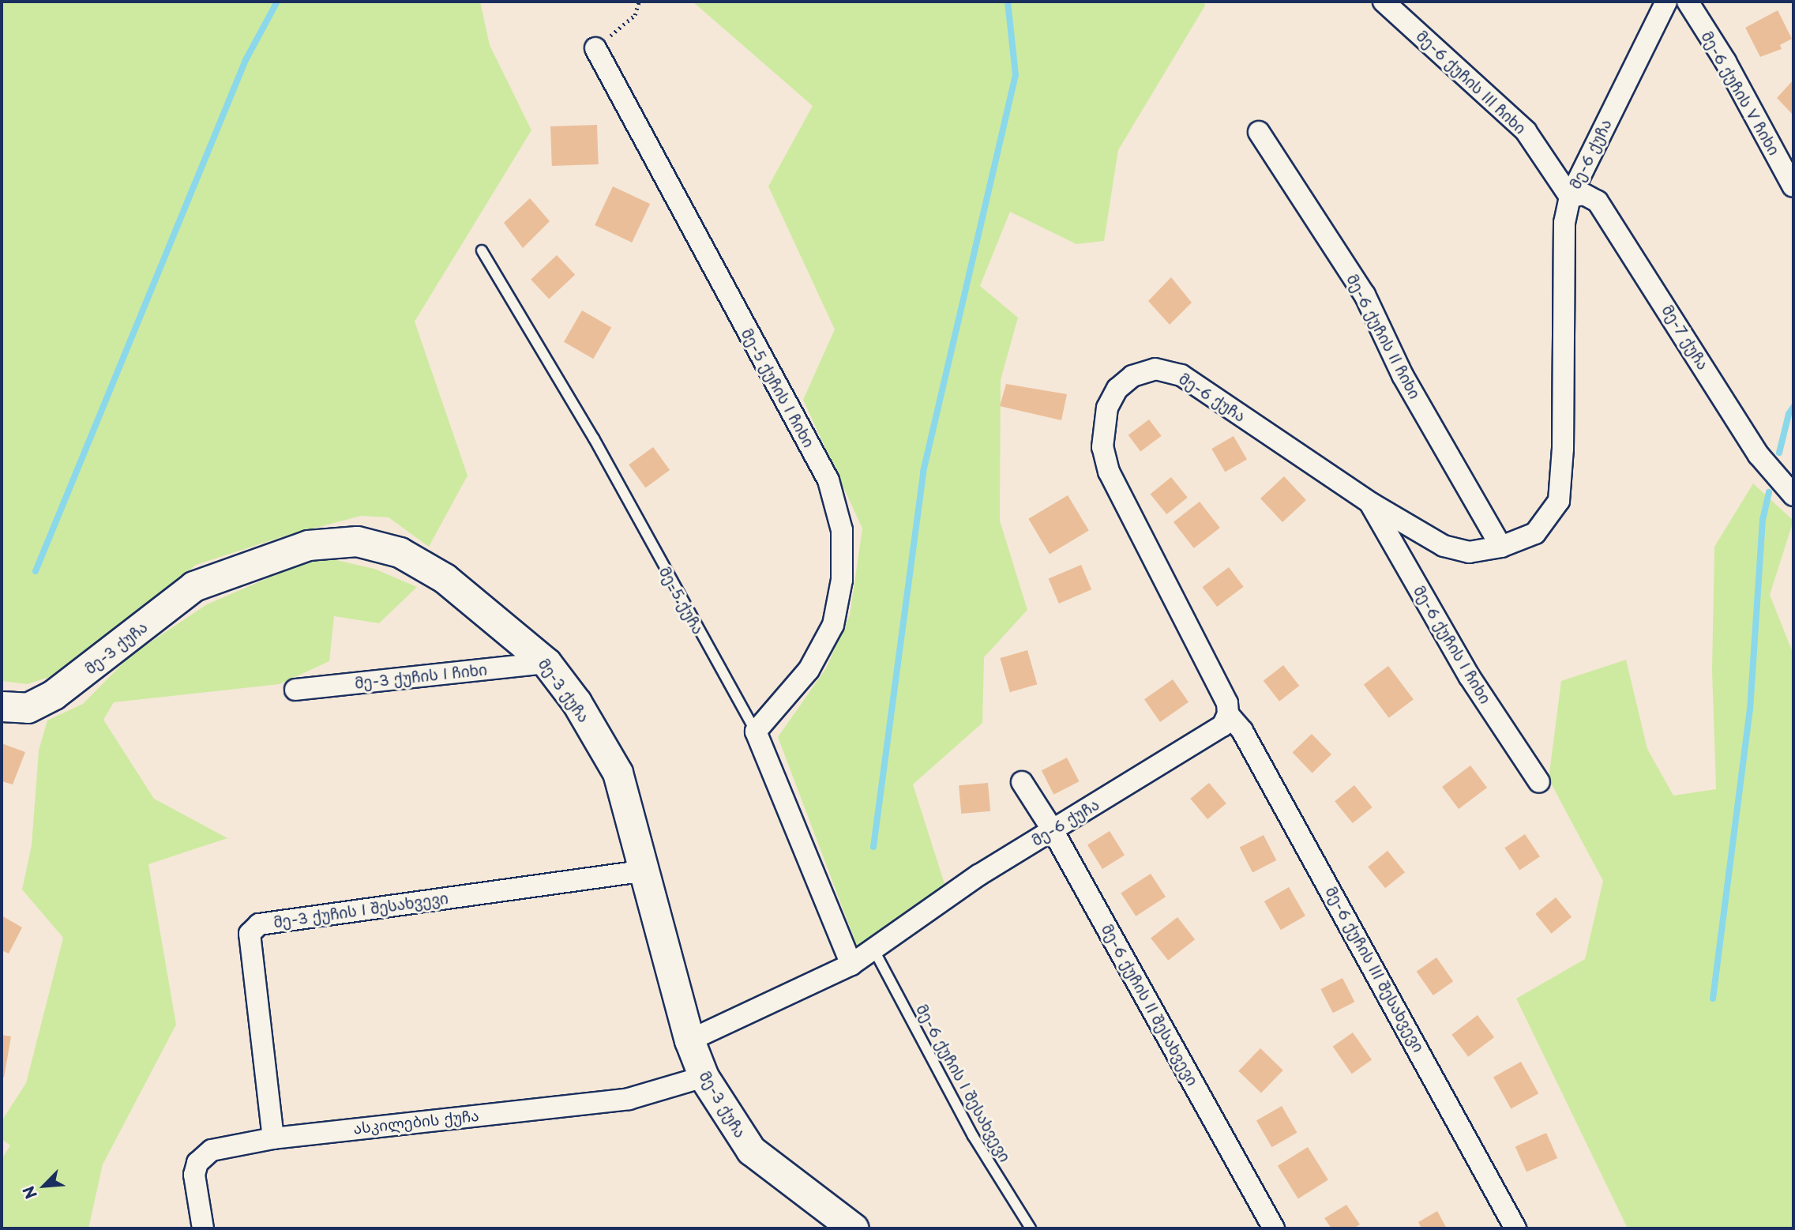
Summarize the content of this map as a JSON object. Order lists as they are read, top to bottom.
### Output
{
  "streets": {
    "street": [
      "მე-6 ქუჩის III ჩიხი",
      "მე-6 ქუჩის V ჩიხი",
      "მე-6 ქუჩა",
      "მე-6 ქუჩის II ჩიხი",
      "მე-7 ქუჩა",
      "მე-5 ქუჩის I ჩიხი",
      "მე-5 ქუჩა",
      "მე-6 ქუჩის I ჩიხი",
      "მე-3 ქუჩა",
      "მე-3 ქუჩის I ჩიხი",
      "მე-3 ქუჩის I შესახვევი",
      "მე-6 ქუჩის III შესახვევი",
      "მე-6 ქუჩის II შესახვევი",
      "ასკილების ქუჩა"
    ],
    "lane": ["მე-6 ქუჩის I შესახვევი"]
  },
  "crossings": [
    ["მე-6 ქუჩის III ჩიხი", "მე-6 ქუჩა"],
    ["მე-6 ქუჩის III ჩიხი", "მე-7 ქუჩა"],
    ["მე-6 ქუჩა", "მე-6 ქუჩის II ჩიხი"],
    ["მე-6 ქუჩა", "მე-7 ქუჩა"],
    ["მე-6 ქუჩა", "მე-5 ქუჩა"],
    ["მე-6 ქუჩა", "მე-6 ქუჩის I ჩიხი"],
    ["მე-6 ქუჩა", "მე-3 ქუჩა"],
    ["მე-6 ქუჩა", "მე-6 ქუჩის III შესახვევი"],
    ["მე-6 ქუჩა", "მე-6 ქუჩის II შესახვევი"],
    ["მე-6 ქუჩა", "მე-6 ქუჩის I შესახვევი"],
    ["მე-5 ქუჩის I ჩიხი", "მე-5 ქუჩა"],
    ["მე-3 ქუჩა", "მე-3 ქუჩის I ჩიხი"],
    ["მე-3 ქუჩა", "მე-3 ქუჩის I შესახვევი"],
    ["მე-3 ქუჩა", "ასკილების ქუჩა"],
    ["მე-3 ქუჩის I შესახვევი", "ასკილების ქუჩა"]
  ],
  "north": "bottom left"
}
